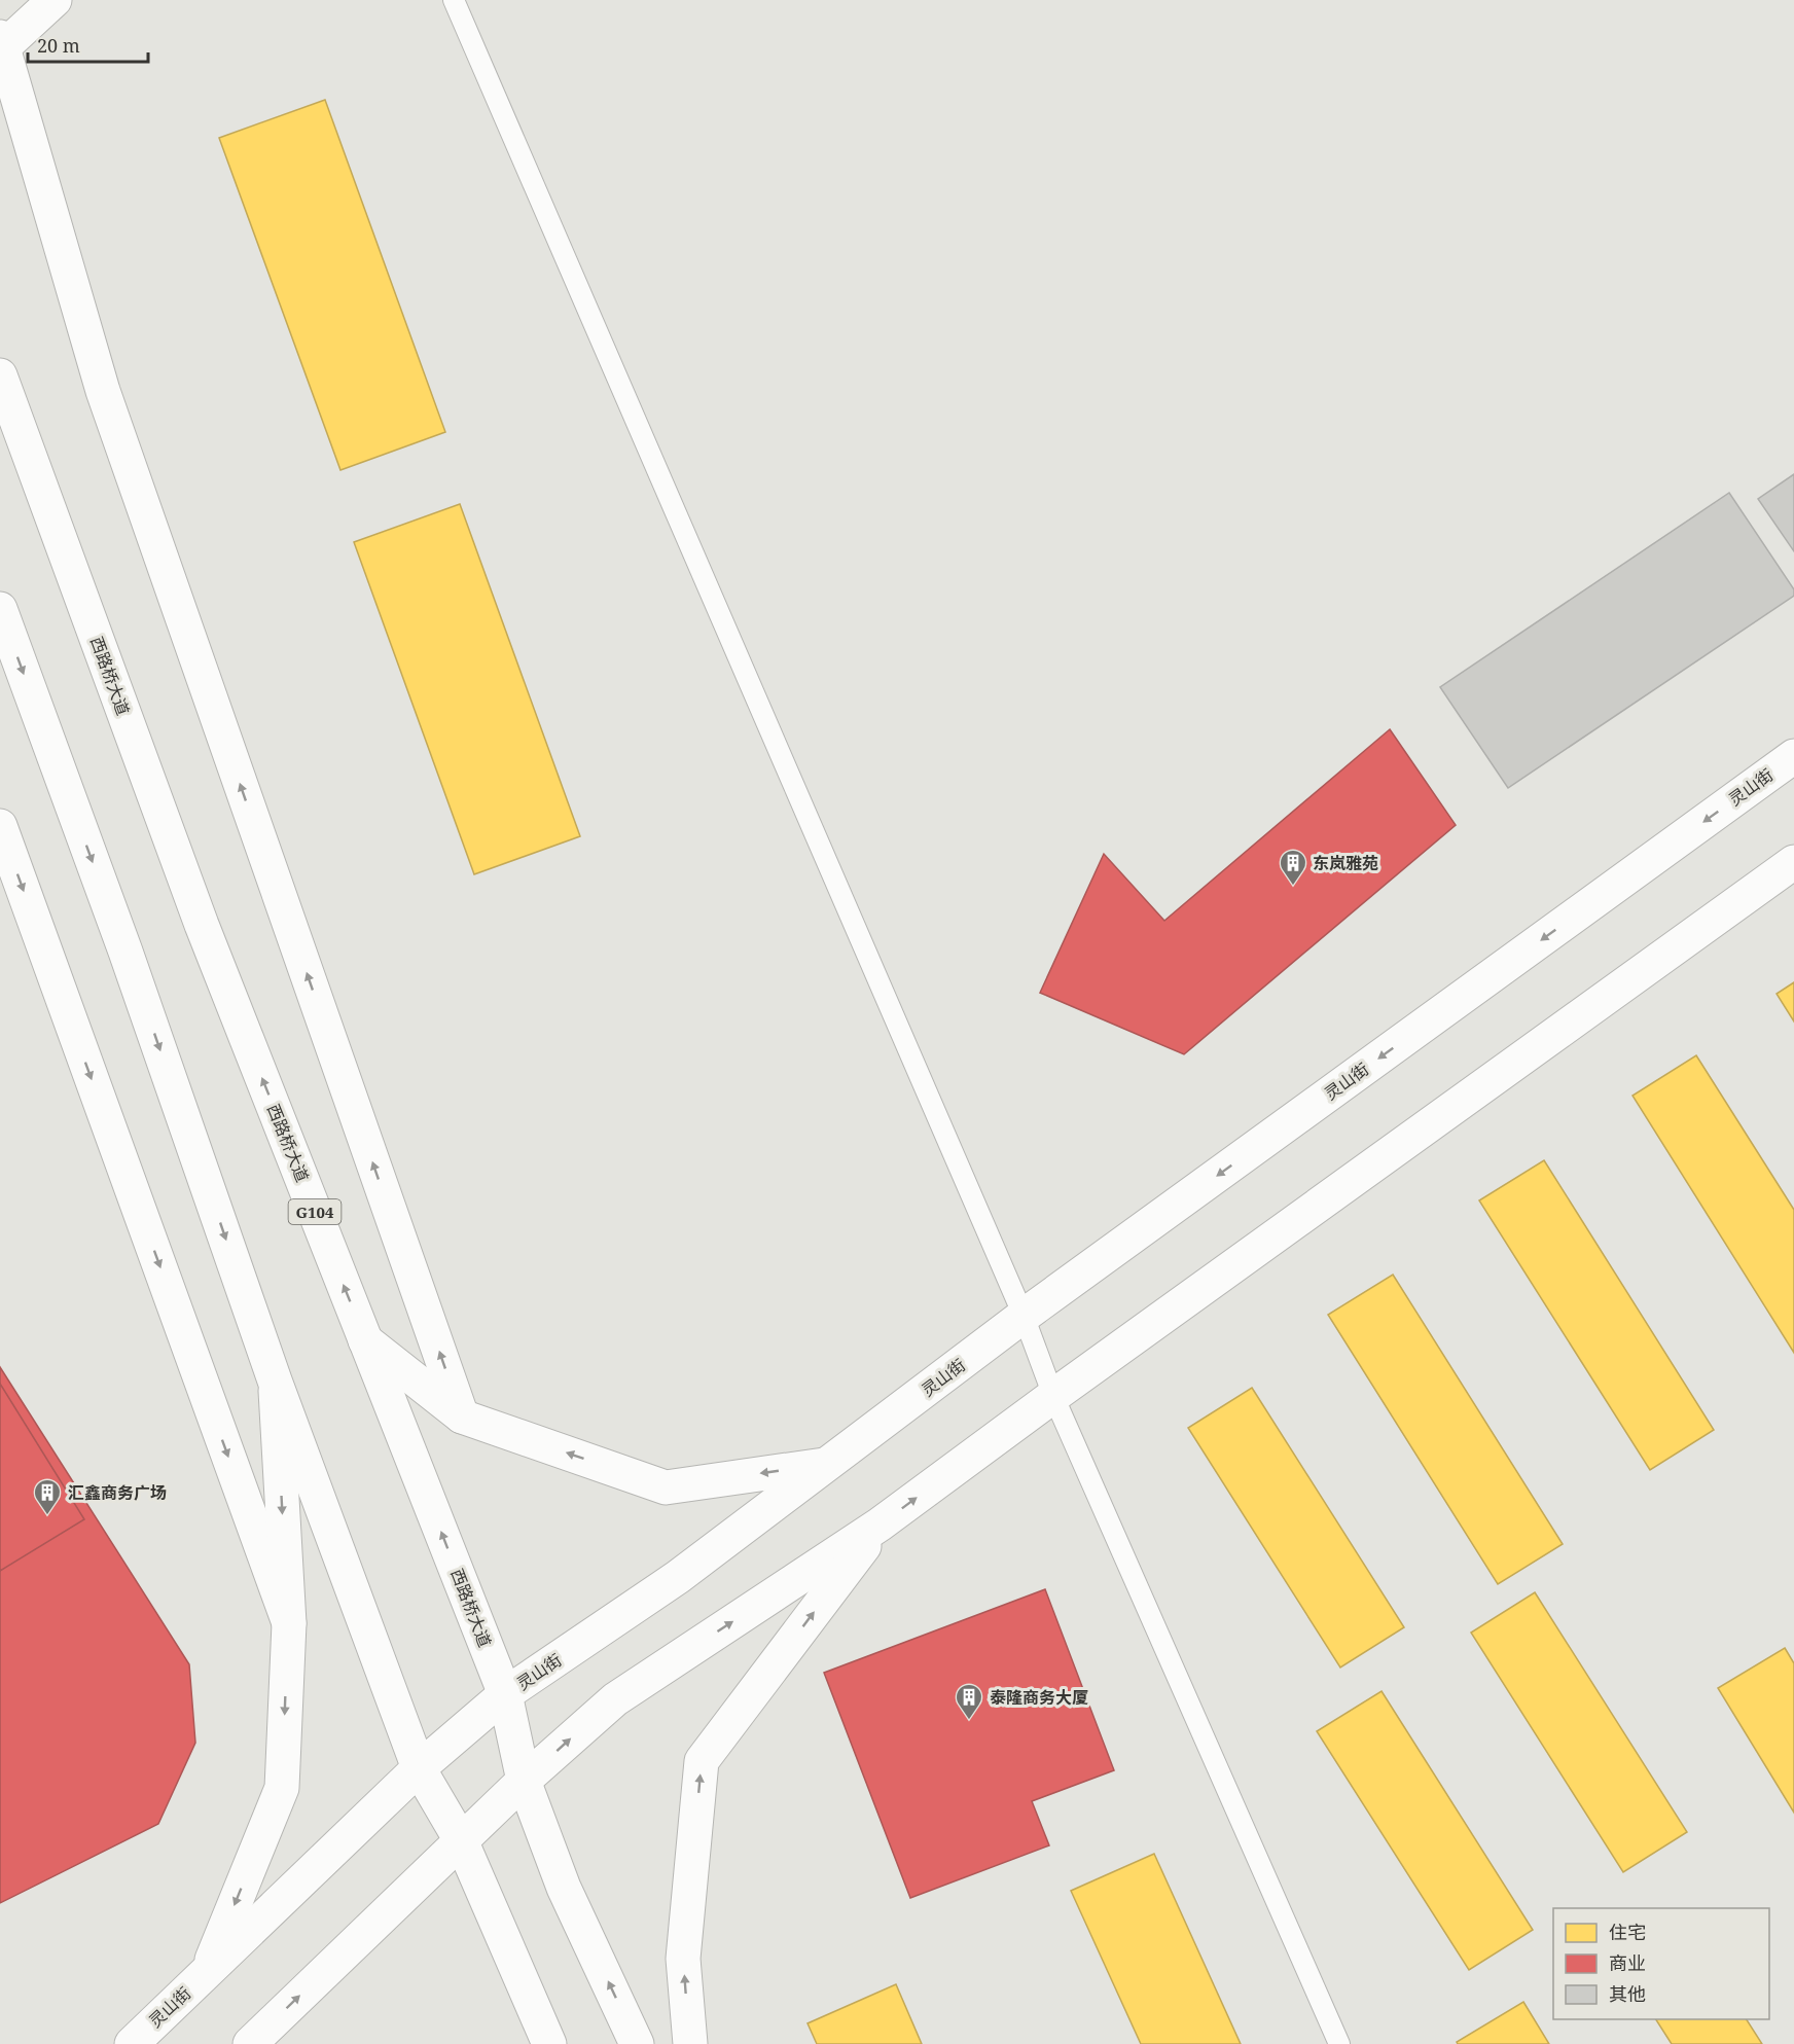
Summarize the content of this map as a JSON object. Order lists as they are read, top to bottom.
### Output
{
  "streets": {
    "main road": ["西路桥大道", "灵山街", "G104"]
  },
  "crossings": [
    ["西路桥大道", "灵山街"]
  ],
  "places": {
    "building": ["东岚雅苑", "汇鑫商务广场", "泰隆商务大厦"]
  },
  "legend": ["住宅", "商业", "其他"],
  "scale_bar": "20 m"
}
